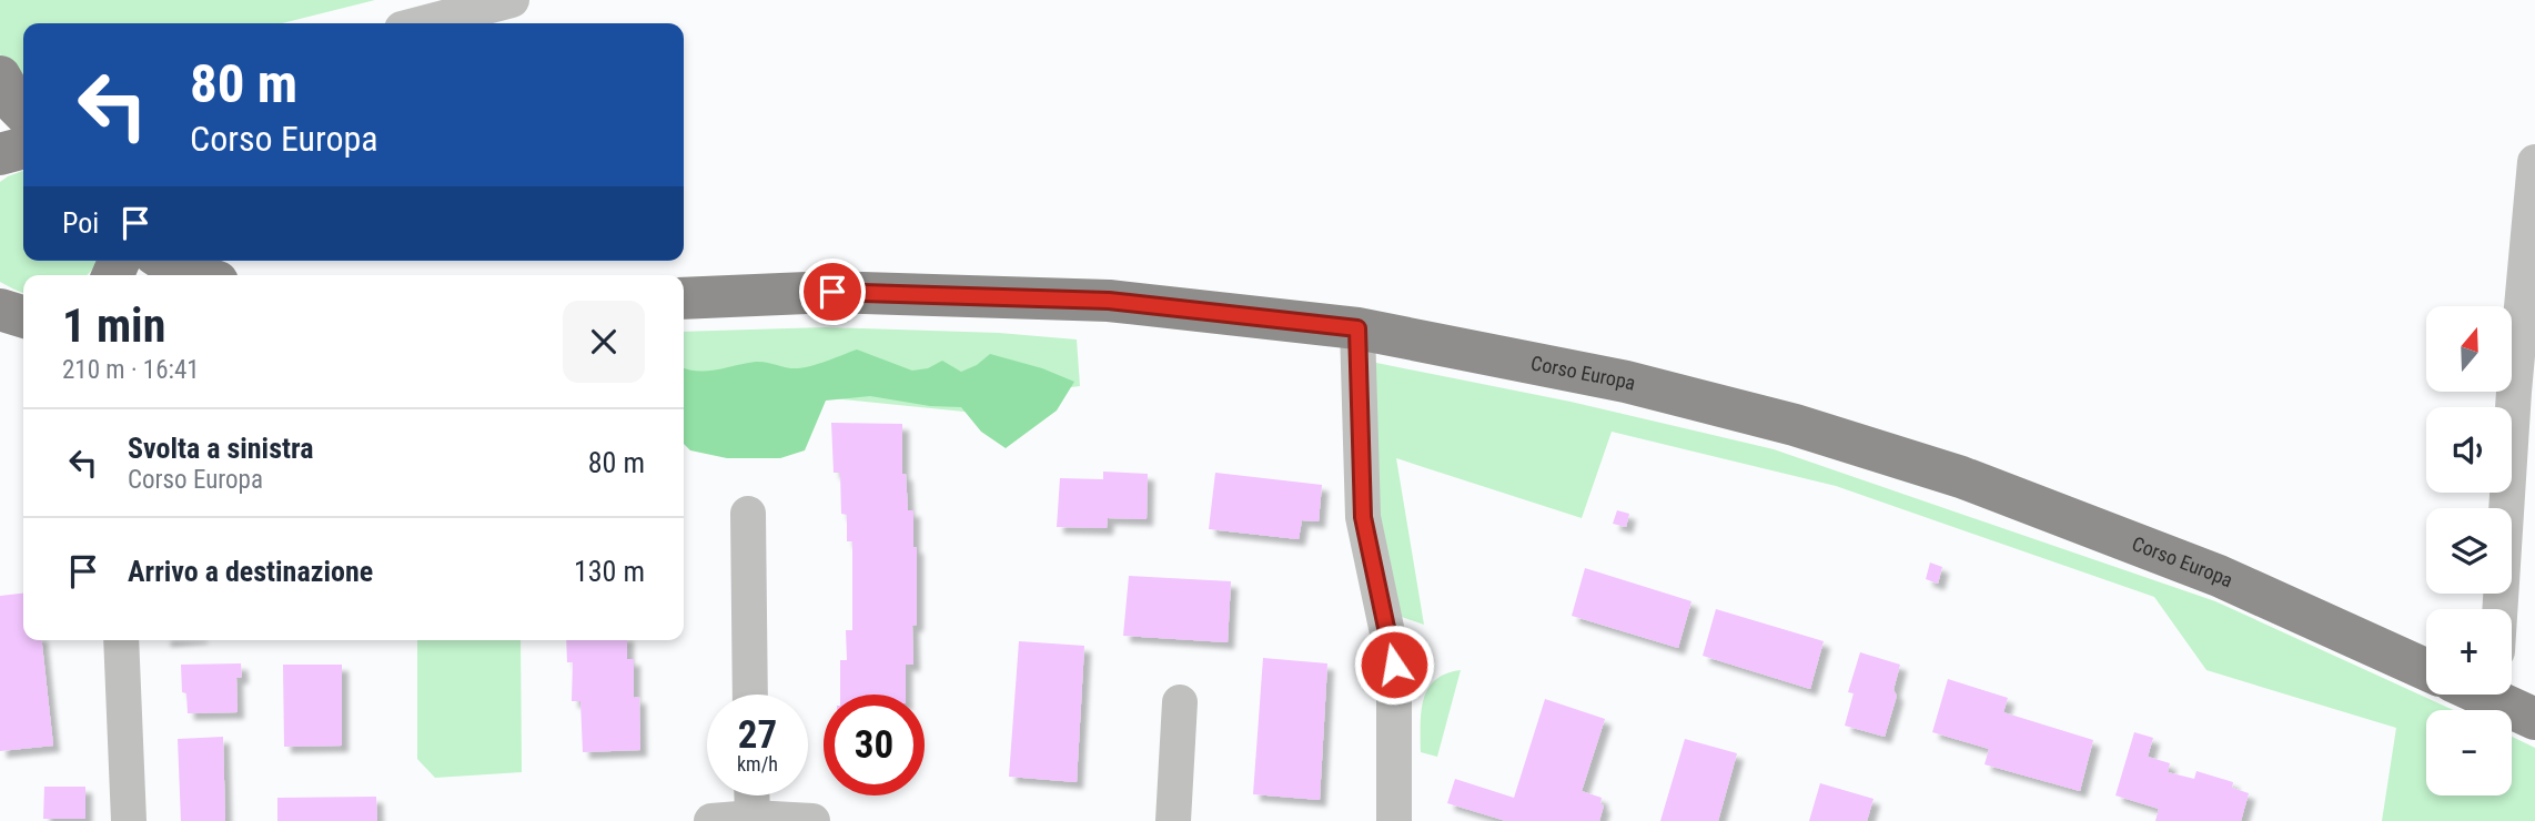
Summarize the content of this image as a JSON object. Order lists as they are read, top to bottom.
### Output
{
  "streets": {
    "main road": ["Corso Europa"]
  },
  "north": "top",
  "page": {
    "turn": ["80 m", "Corso Europa"],
    "then": "Poi",
    "heading": ["1 min", "210 m · 16:41"],
    "map_buttons": ["+", "−"],
    "list": [
      {
        "name": "Svolta a sinistra",
        "note": "Corso Europa",
        "value": "80 m"
      },
      {
        "name": "Arrivo a destinazione",
        "value": "130 m"
      }
    ],
    "speed": "27 km/h",
    "limit": "30"
  }
}
